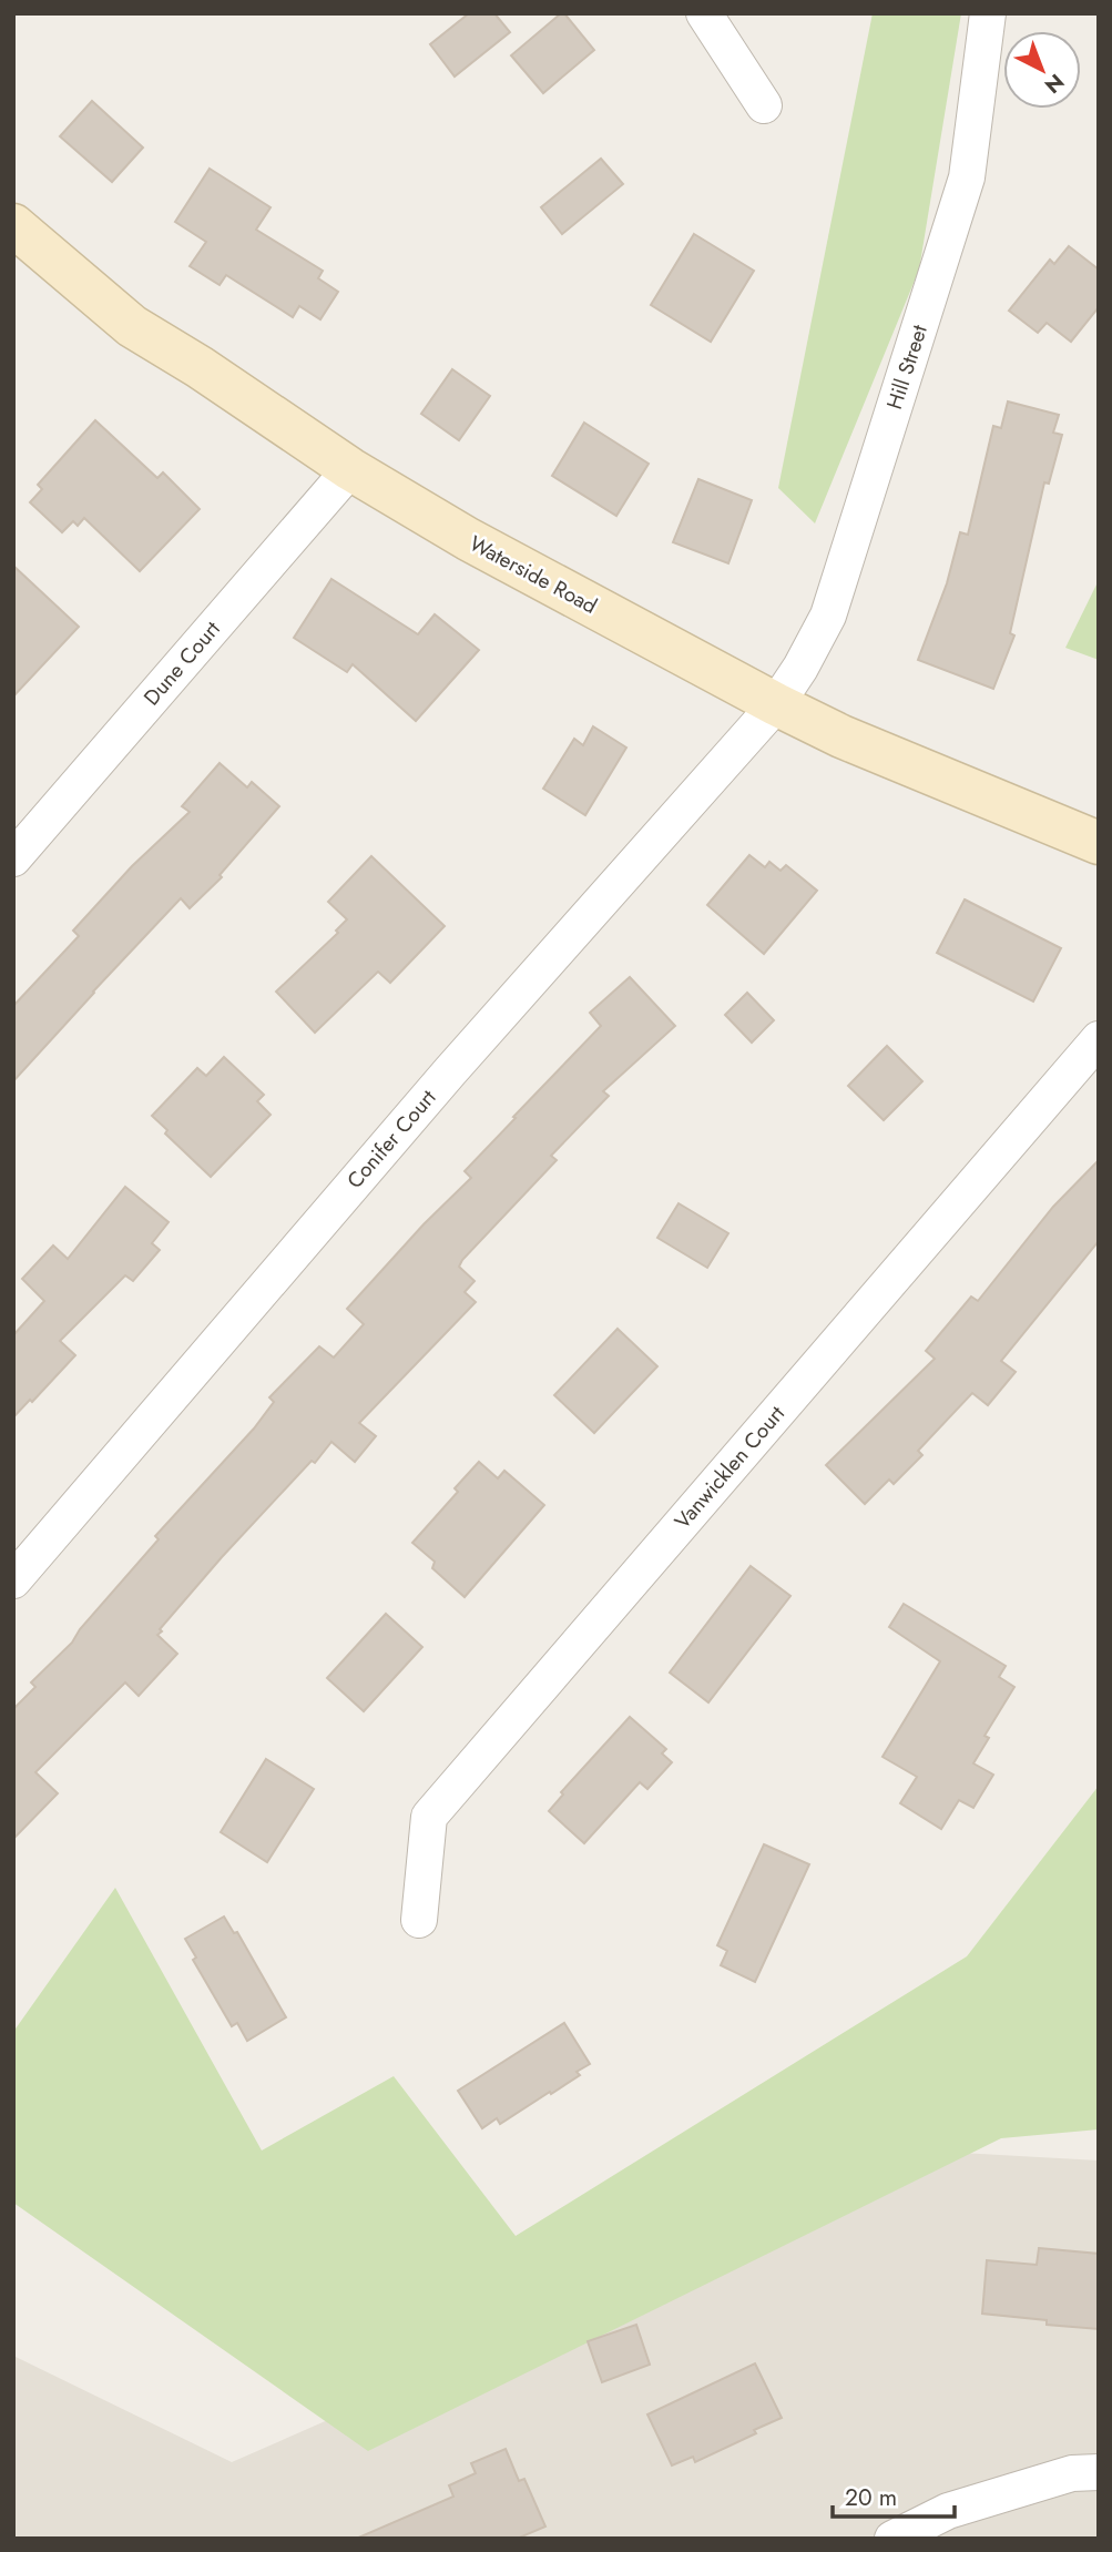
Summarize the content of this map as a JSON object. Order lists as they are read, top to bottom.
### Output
{
  "streets": {
    "main road": ["Waterside Road"],
    "street": [
      "Hill Street",
      "Dune Court",
      "Conifer Court",
      "Vanwicklen Court"
    ]
  },
  "crossings": [
    ["Hill Street", "Waterside Road"],
    ["Hill Street", "Conifer Court"],
    ["Waterside Road", "Dune Court"],
    ["Waterside Road", "Conifer Court"]
  ],
  "scale_bar": "20 m",
  "north": "bottom right"
}
